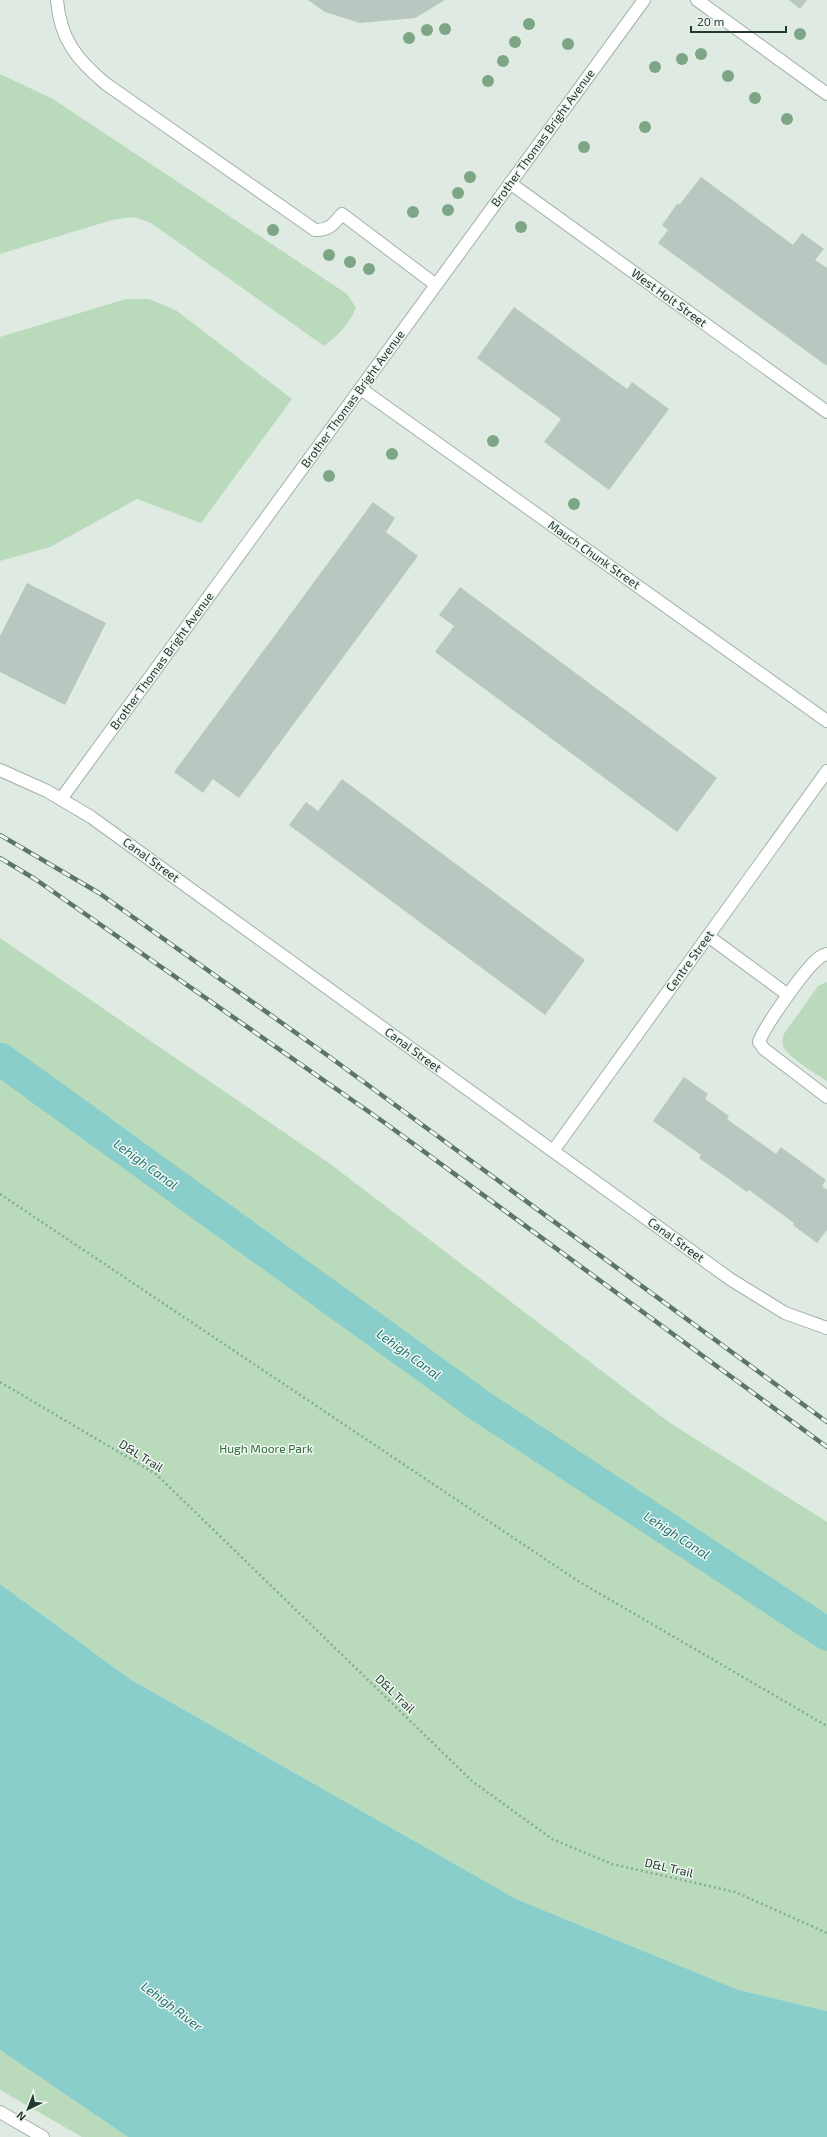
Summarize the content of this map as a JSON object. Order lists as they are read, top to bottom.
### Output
{
  "streets": {
    "street": [
      "Brother Thomas Bright Avenue",
      "West Holt Street",
      "Mauch Chunk Street",
      "Canal Street",
      "Centre Street"
    ],
    "path": ["D&L Trail"]
  },
  "crossings": [
    ["Brother Thomas Bright Avenue", "West Holt Street"],
    ["Brother Thomas Bright Avenue", "Mauch Chunk Street"],
    ["Brother Thomas Bright Avenue", "Canal Street"],
    ["Canal Street", "Centre Street"]
  ],
  "water": ["Lehigh Canal", "Lehigh River"],
  "parks": ["Hugh Moore Park"],
  "scale_bar": "20 m",
  "north": "bottom left"
}
